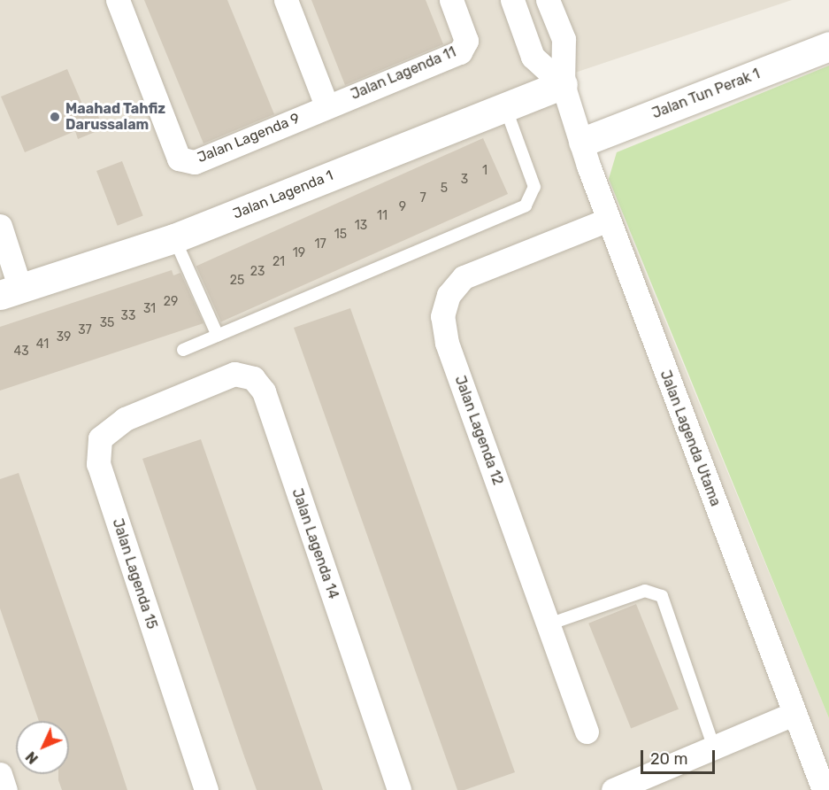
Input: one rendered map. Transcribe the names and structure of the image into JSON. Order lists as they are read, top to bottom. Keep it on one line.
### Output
{"streets":{"street":["Jalan Lagenda 11","Jalan Tun Perak 1","Jalan Lagenda 9","Jalan Lagenda 1","Jalan Lagenda 12","Jalan Lagenda Utama","Jalan Lagenda 14","Jalan Lagenda 15"]},"crossings":[["Jalan Lagenda 11","Jalan Lagenda 9"],["Jalan Tun Perak 1","Jalan Lagenda Utama"],["Jalan Lagenda 1","Jalan Lagenda Utama"],["Jalan Lagenda 12","Jalan Lagenda Utama"],["Jalan Lagenda 14","Jalan Lagenda 15"]],"places":["Maahad Tahfiz Darussalam"],"house_numbers":["1","3","5","7","9","11","13","15","17","19","21","23","25","29","31","33","35","37","39","41","43"],"scale_bar":"20 m","north":"bottom left"}
